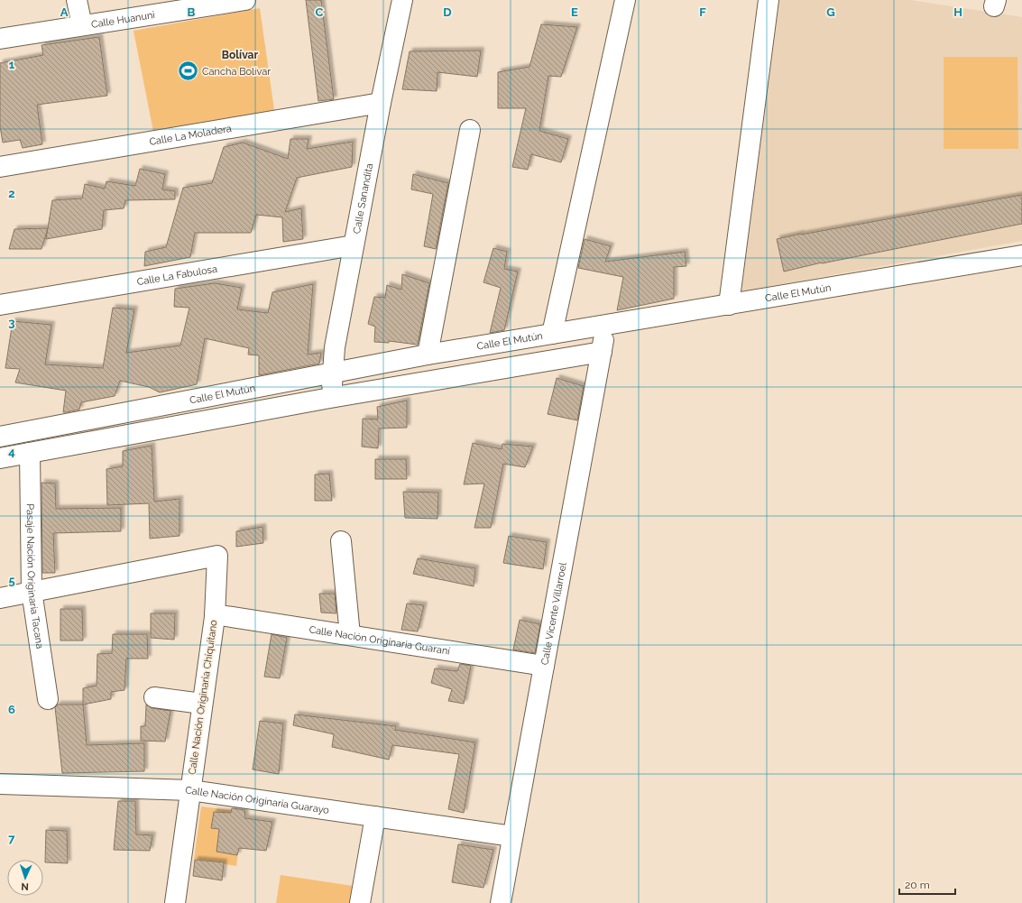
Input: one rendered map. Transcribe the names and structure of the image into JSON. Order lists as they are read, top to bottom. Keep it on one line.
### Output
{"streets":{"street":["Calle Huanuni","Calle La Moladera","Calle Sanandita","Calle La Fabulosa","Calle El Mutún","Pasaje Nación Originaria Tacana","Calle Vicente Villarroel","Calle Nación Originaria Guaraní","Calle Nación Originaria Chiquitano","Calle Nación Originaria Guarayo"]},"crossings":[["Calle La Moladera","Calle Sanandita"],["Calle Sanandita","Calle La Fabulosa"],["Calle Sanandita","Calle El Mutún"],["Calle El Mutún","Calle Vicente Villarroel"],["Pasaje Nación Originaria Tacana","Calle Nación Originaria Chiquitano"],["Calle Vicente Villarroel","Calle Nación Originaria Guaraní"],["Calle Vicente Villarroel","Calle Nación Originaria Guarayo"],["Calle Nación Originaria Guaraní","Calle Nación Originaria Chiquitano"],["Calle Nación Originaria Chiquitano","Calle Nación Originaria Guarayo"]],"districts":["Bolívar"],"places":{"sports":["Cancha Bolívar"]},"scale_bar":"20 m","north":"bottom","grid":{"columns":["A","B","C","D","E","F","G","H"],"rows":["1","2","3","4","5","6","7"]}}
